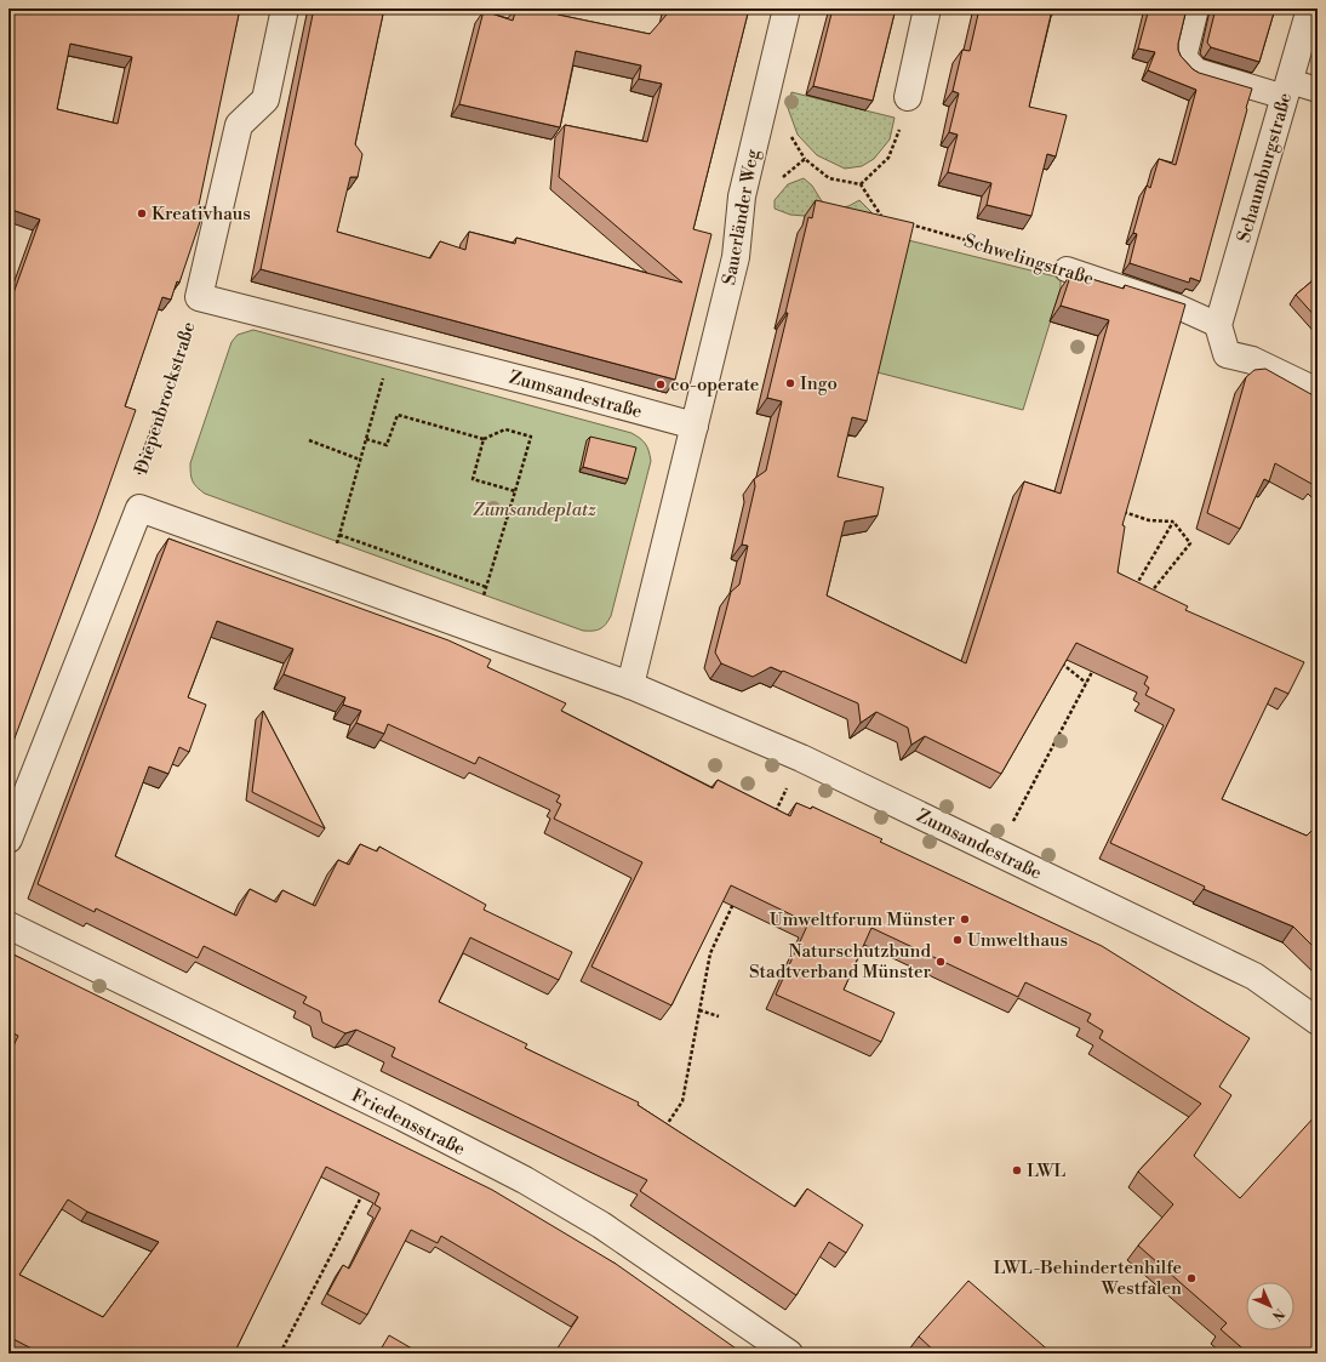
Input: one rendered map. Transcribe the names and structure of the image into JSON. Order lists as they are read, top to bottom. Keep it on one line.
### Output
{"streets":{"street":["Schaumburgstraße","Sauerländer Weg","Zumsandestraße","Friedensstraße"],"lane":["Schwelingstraße"],"path":["Diepenbrockstraße"]},"crossings":[["Schaumburgstraße","Schwelingstraße"],["Sauerländer Weg","Zumsandestraße"],["Zumsandestraße","Diepenbrockstraße"]],"parks":["Zumsandeplatz"],"places":["Kreativhaus","Ingo","co-operate","Umweltforum Münster","Umwelthaus","Naturschutzbund Stadtverband Münster","LWL","LWL-Behindertenhilfe Westfalen"],"north":"bottom right"}
